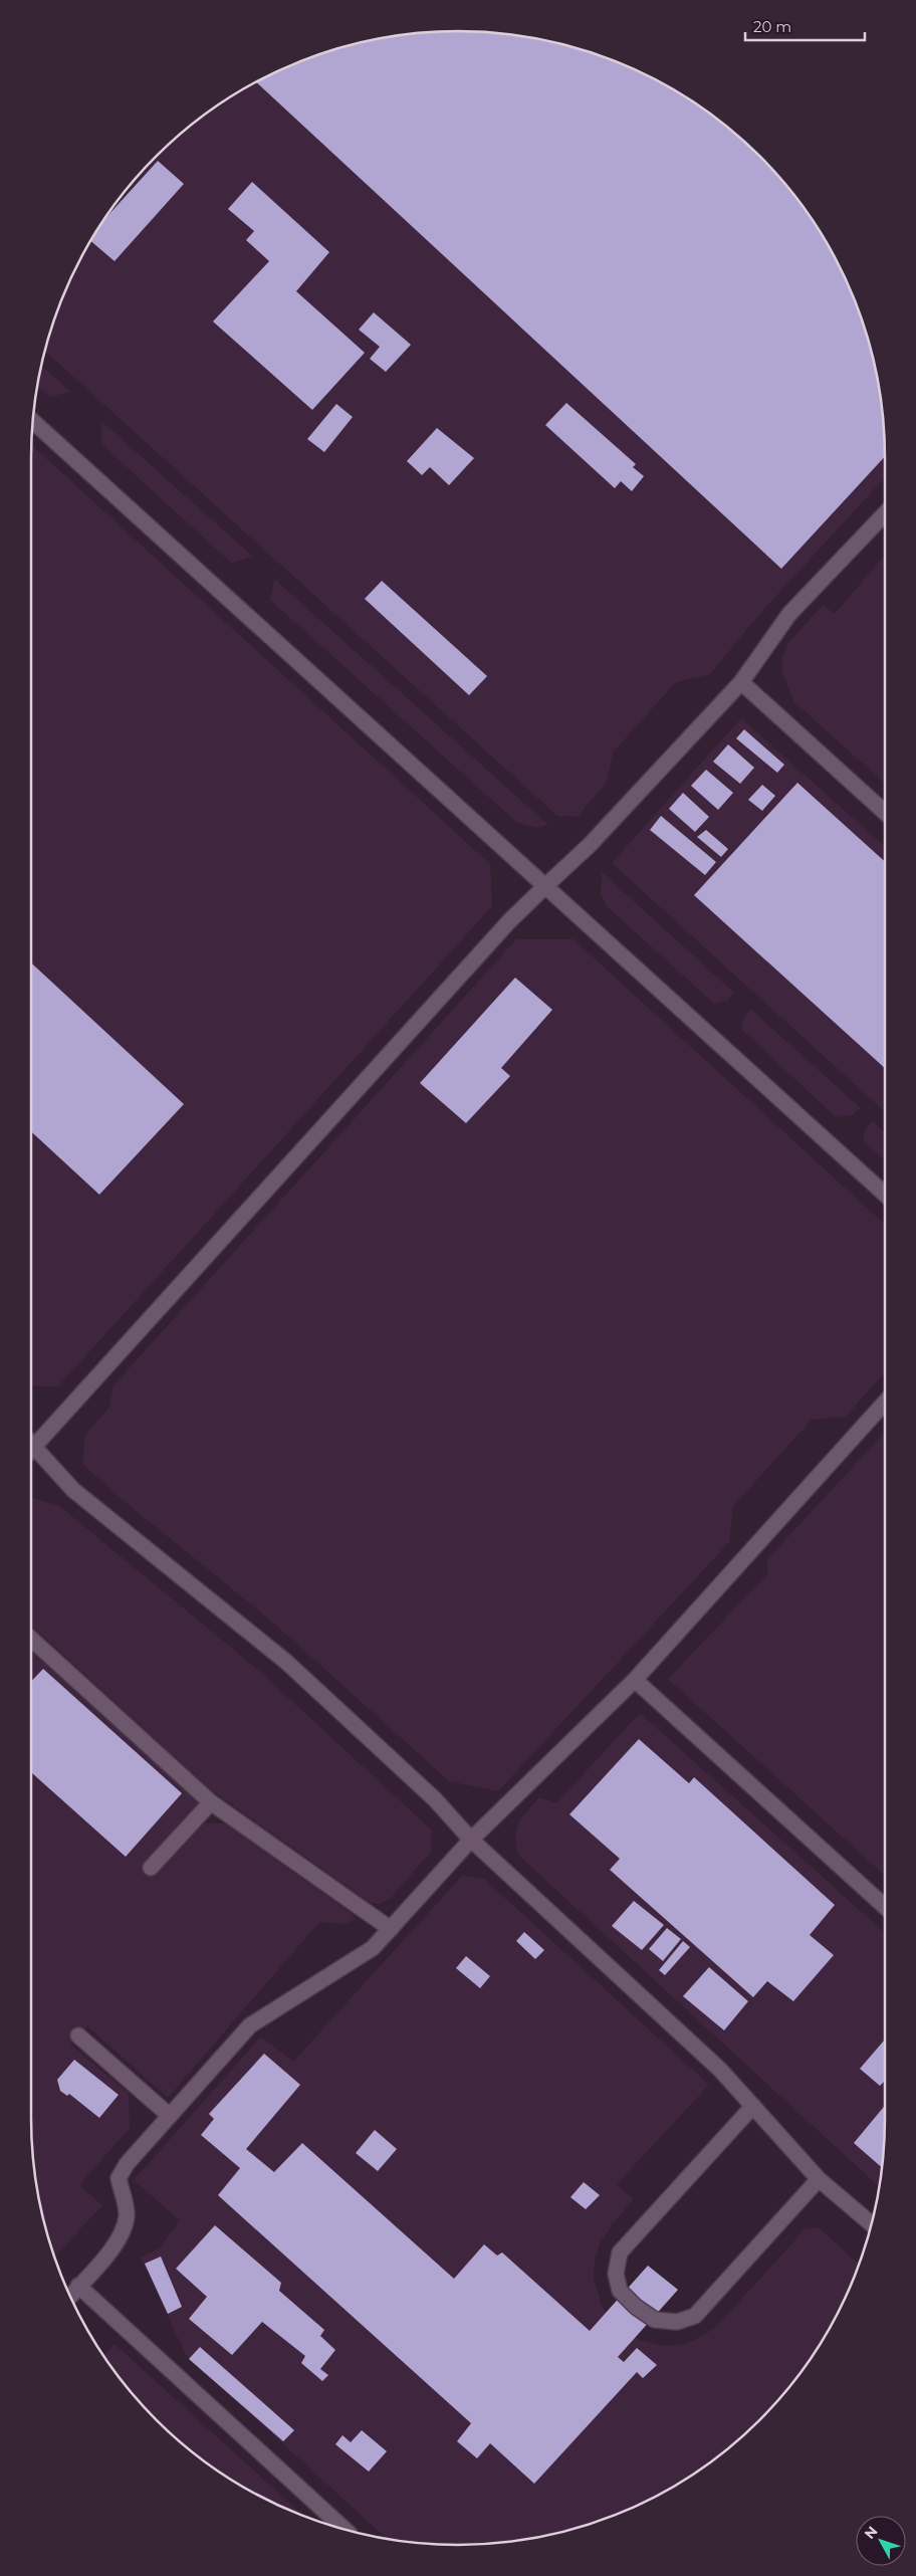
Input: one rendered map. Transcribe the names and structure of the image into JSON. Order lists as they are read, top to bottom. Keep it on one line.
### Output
{"scale_bar":"20 m","north":"top left"}
